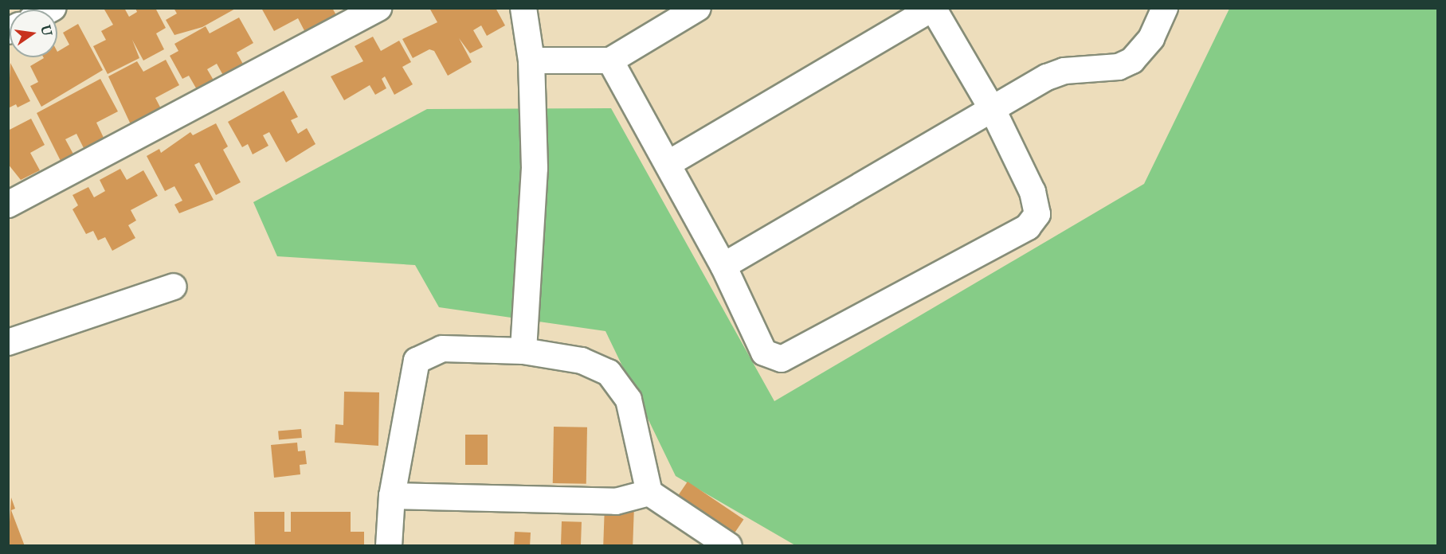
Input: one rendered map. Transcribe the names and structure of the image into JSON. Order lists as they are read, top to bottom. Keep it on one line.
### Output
{"north":"right"}
